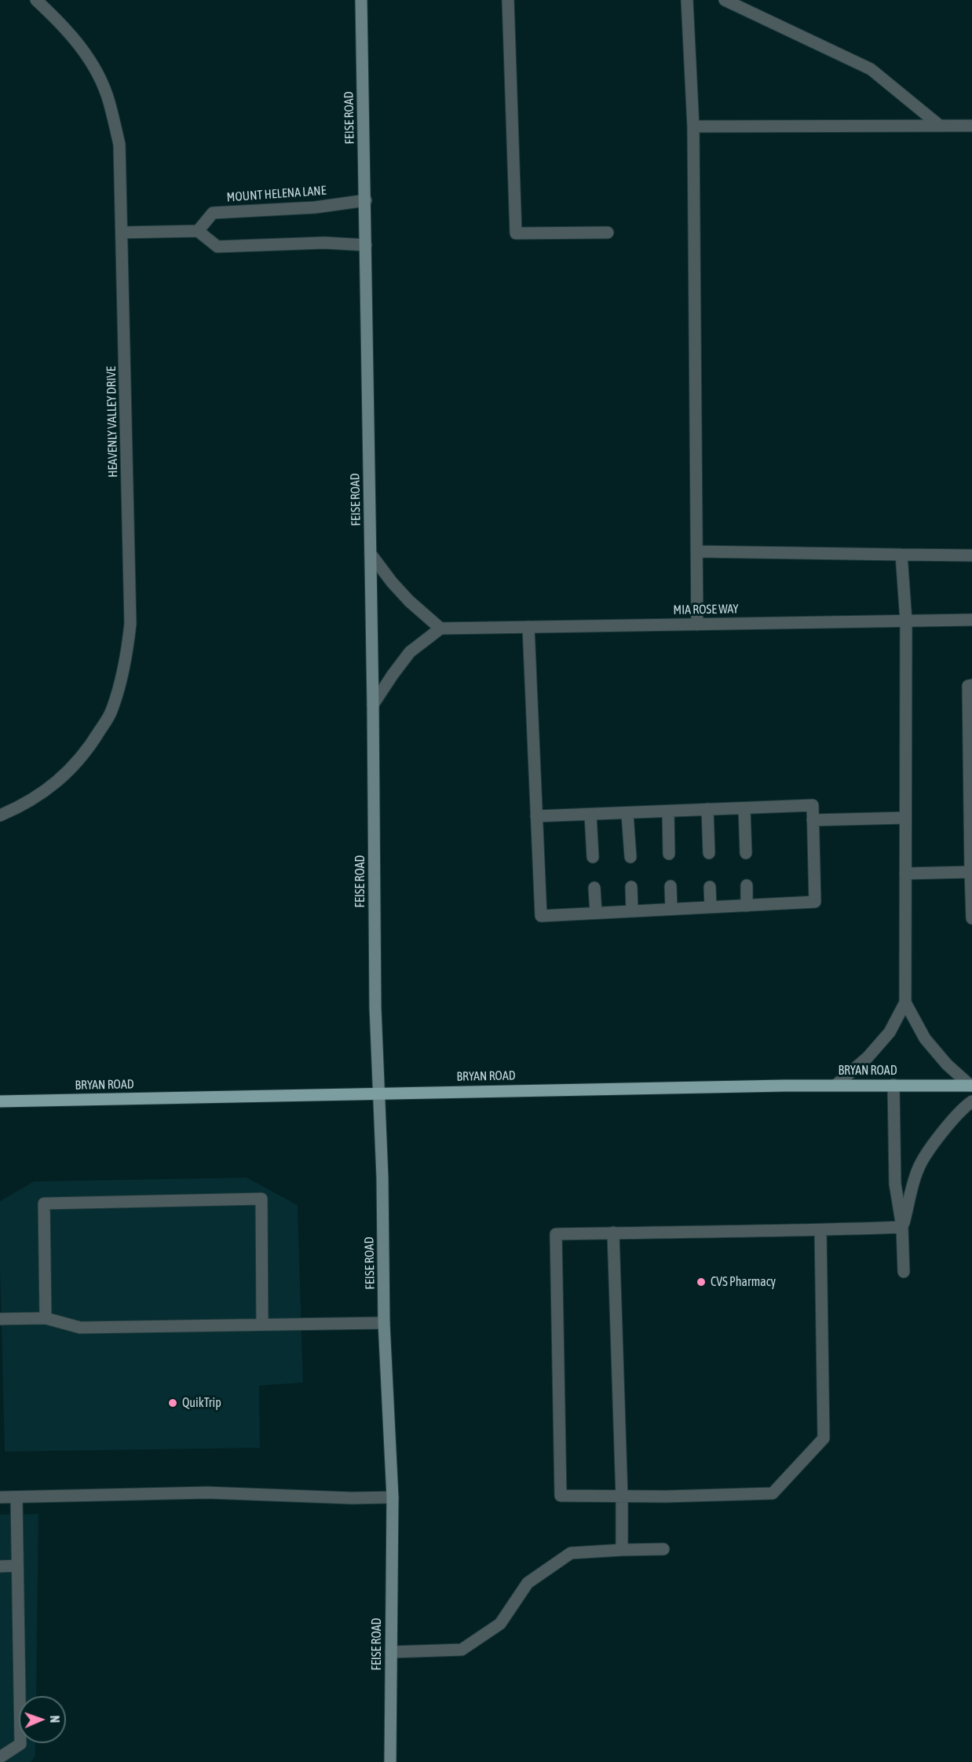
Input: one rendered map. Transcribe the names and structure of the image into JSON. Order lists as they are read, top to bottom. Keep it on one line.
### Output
{"streets":{"main road":["BRYAN ROAD"],"street":["FEISE ROAD","MOUNT HELENA LANE","HEAVENLY VALLEY DRIVE","MIA ROSE WAY"]},"crossings":[["FEISE ROAD","MOUNT HELENA LANE"],["FEISE ROAD","BRYAN ROAD"]],"places":["CVS Pharmacy","QuikTrip"],"north":"right"}
